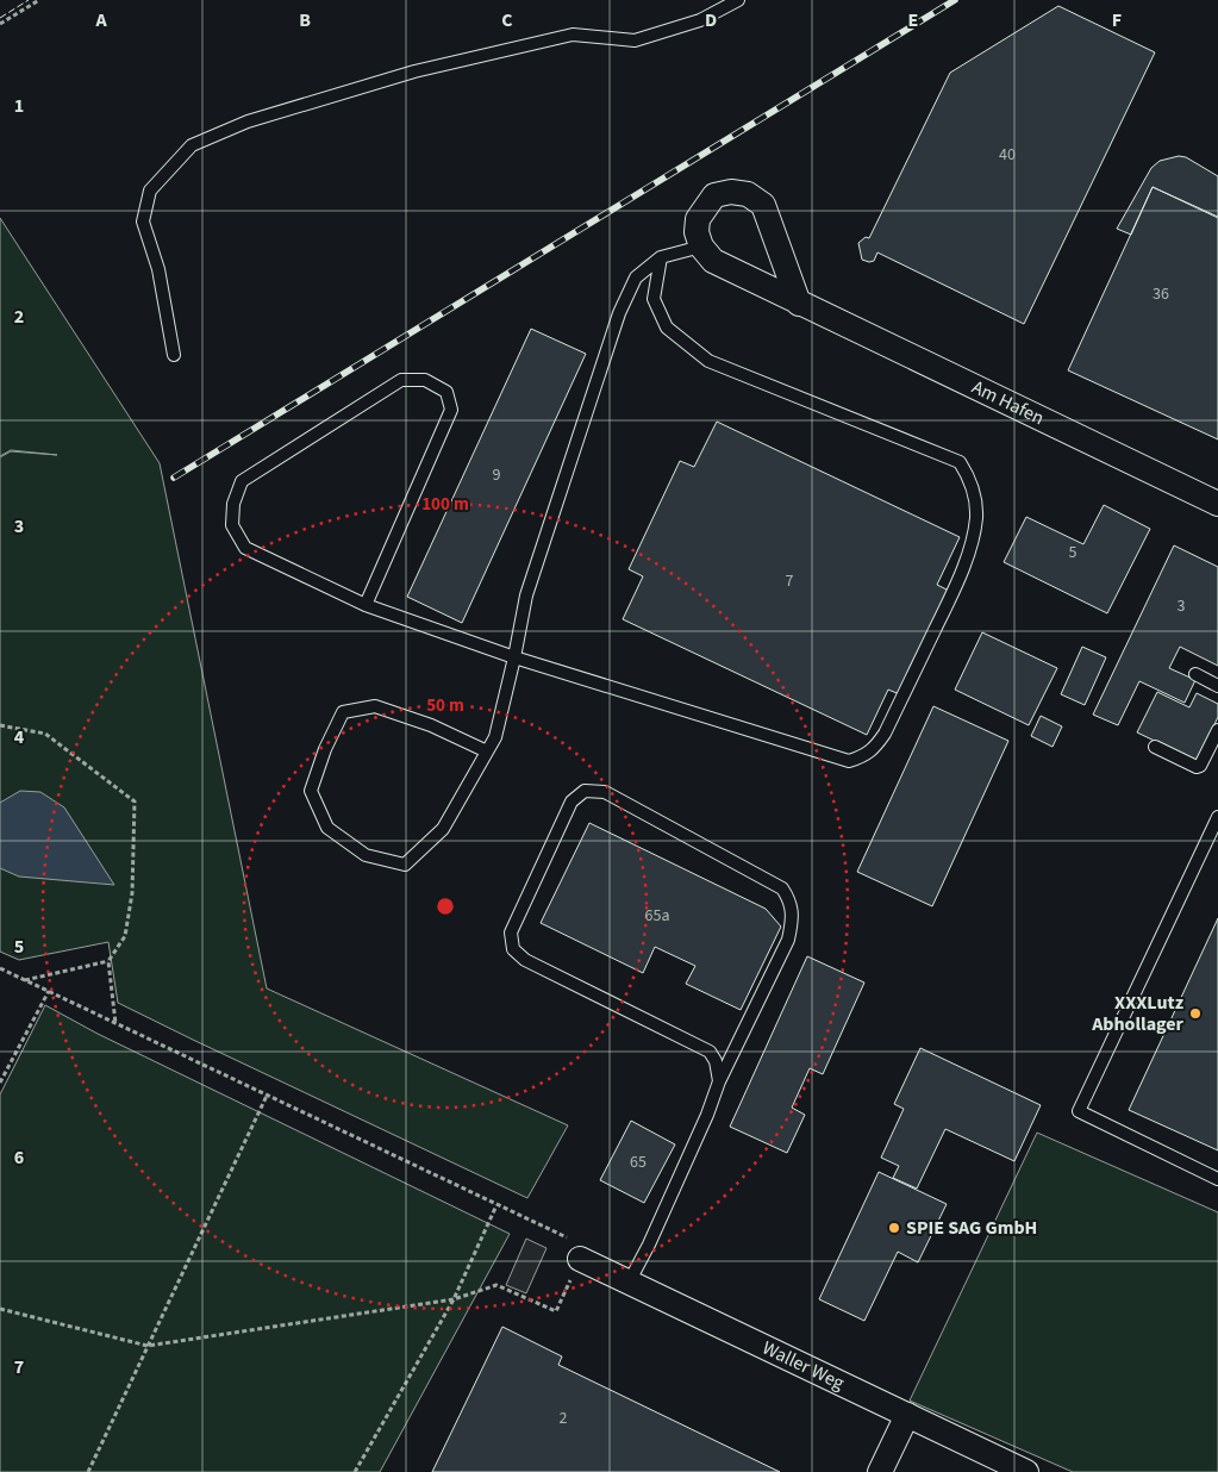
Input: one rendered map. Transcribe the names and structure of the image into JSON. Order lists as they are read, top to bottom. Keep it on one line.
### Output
{"streets":{"street":["Am Hafen","Waller Weg"]},"places":["XXXLutz Abhollager","SPIE SAG GmbH"],"house_numbers":["40","36","9","5","7","3","65a","65","2"],"grid":{"columns":["A","B","C","D","E","F"],"rows":["1","2","3","4","5","6","7"]},"rings":["100 m","50 m"]}
